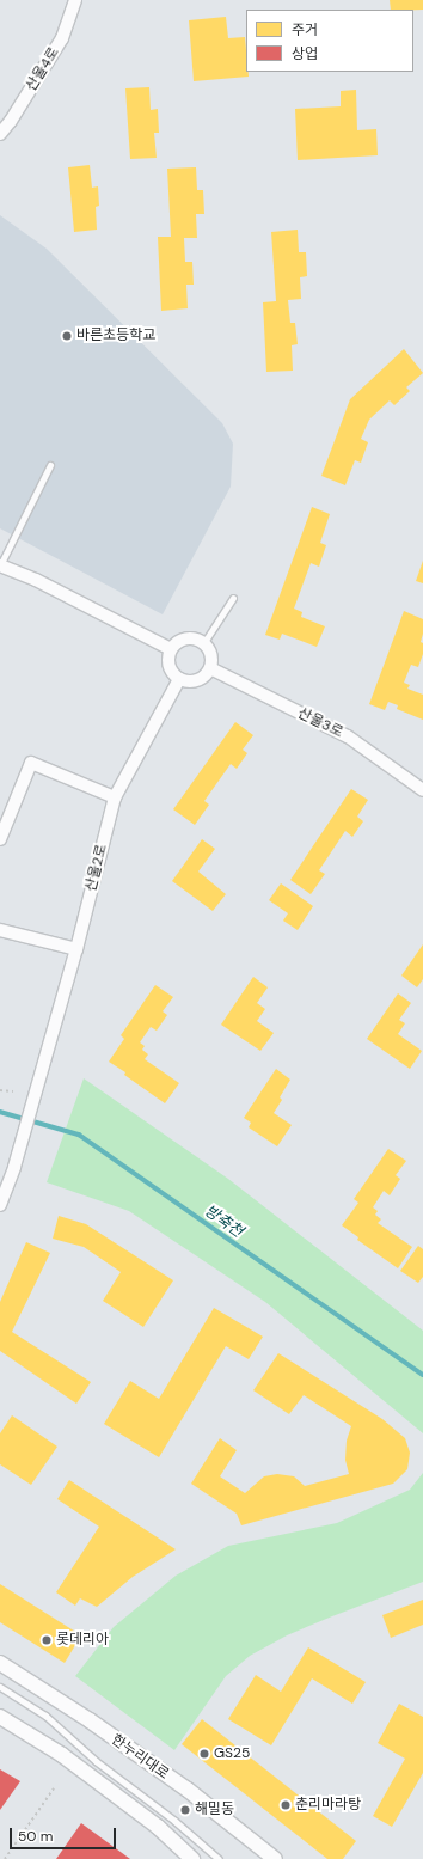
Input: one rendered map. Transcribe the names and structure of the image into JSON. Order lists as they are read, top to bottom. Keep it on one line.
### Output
{"streets":{"street":["산울4로","산울3로","산울2로","한누리대로"]},"crossings":[["산울3로","산울2로"]],"water":["방축천"],"places":["바른초등학교","롯데리아","GS25","춘리마라탕","해밀동"],"legend":["주거","상업"],"scale_bar":"50 m"}
